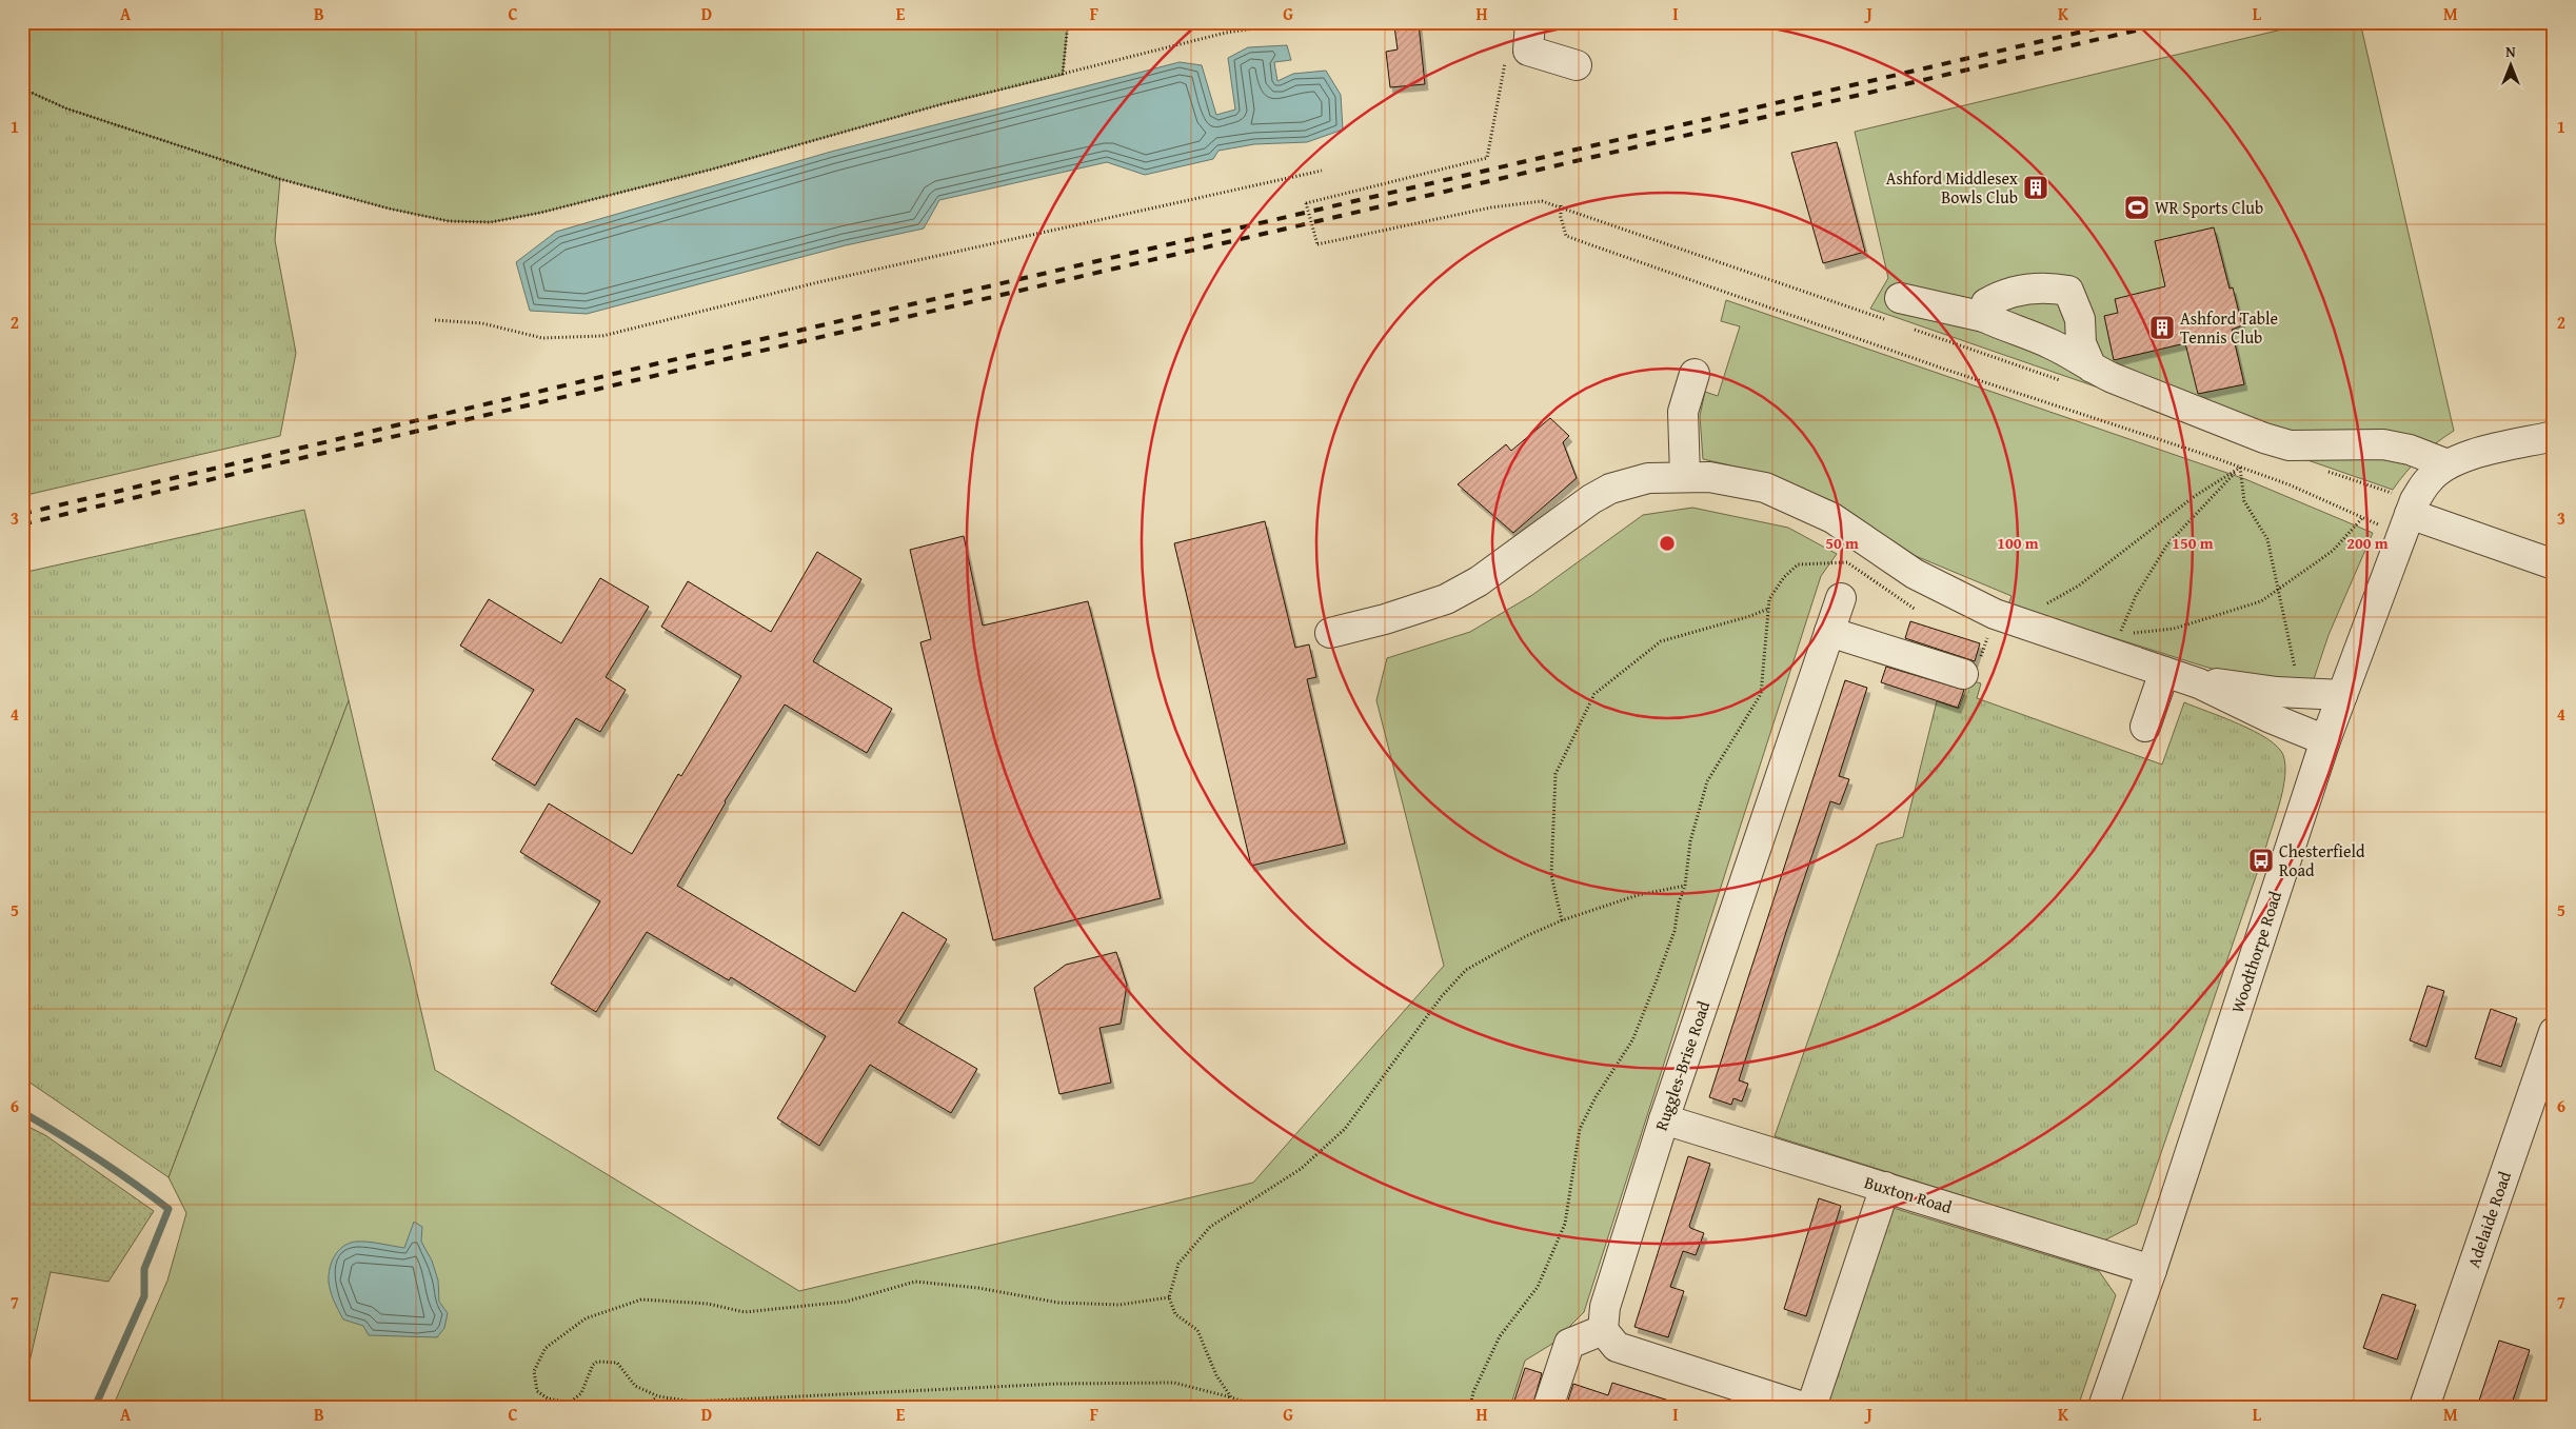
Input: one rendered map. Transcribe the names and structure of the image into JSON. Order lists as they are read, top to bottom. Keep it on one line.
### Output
{"streets":{"street":["Woodthorpe Road","Ruggles-Brise Road","Buxton Road","Adelaide Road"]},"crossings":[["Woodthorpe Road","Buxton Road"],["Ruggles-Brise Road","Buxton Road"]],"places":{"building":["Ashford Middlesex Bowls Club","Ashford Table Tennis Club"],"sports":["WR Sports Club"],"bus stop":["Chesterfield Road"]},"north":"top","grid":{"columns":["A","B","C","D","E","F","G","H","I","J","K","L","M"],"rows":["1","2","3","4","5","6","7"]},"rings":["50 m","100 m","150 m","200 m"]}
